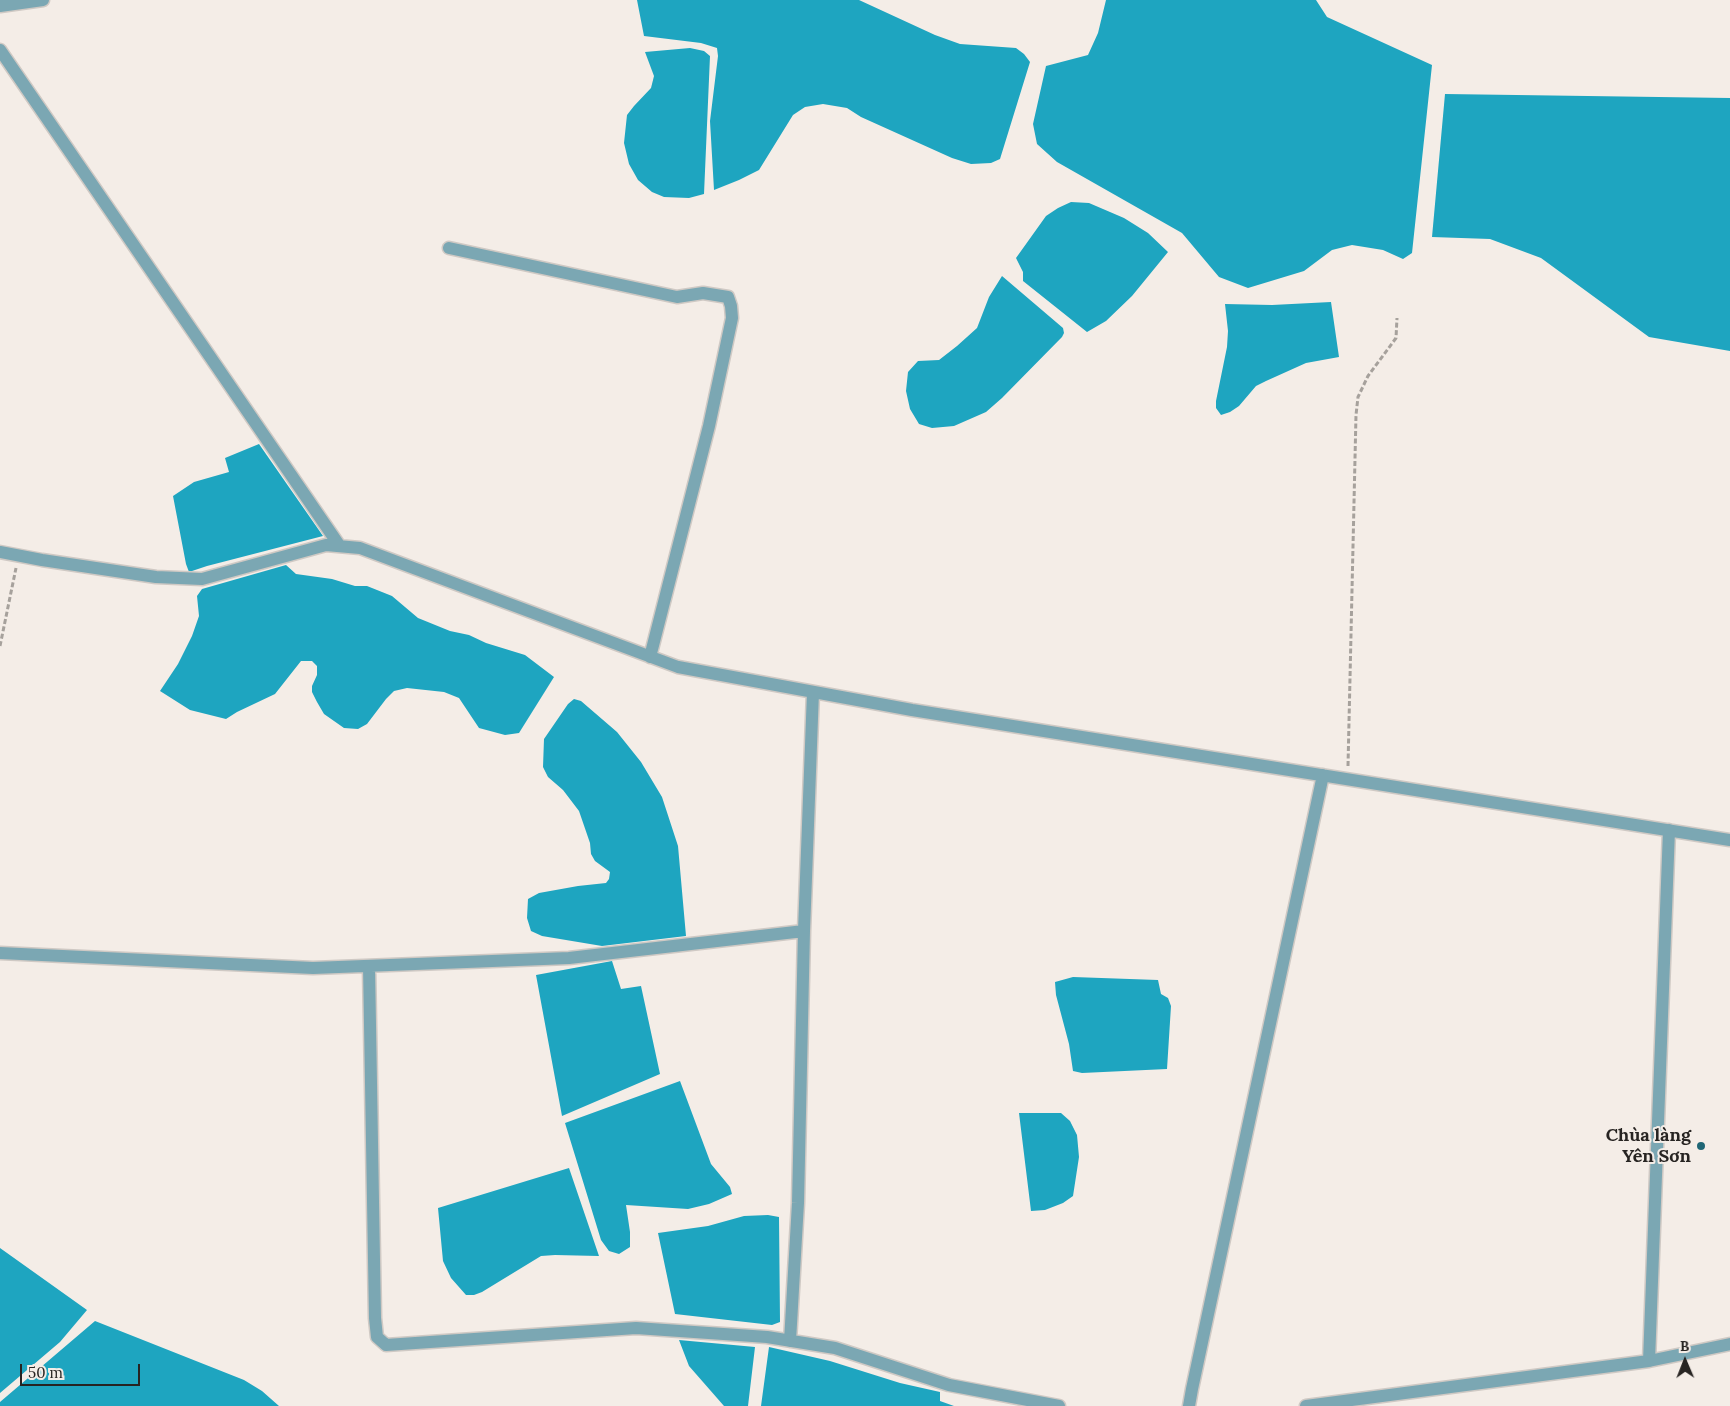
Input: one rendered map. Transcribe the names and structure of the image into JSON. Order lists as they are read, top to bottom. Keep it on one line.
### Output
{"places":["Chùa làng Yên Sơn"],"scale_bar":"50 m","north":"top"}
